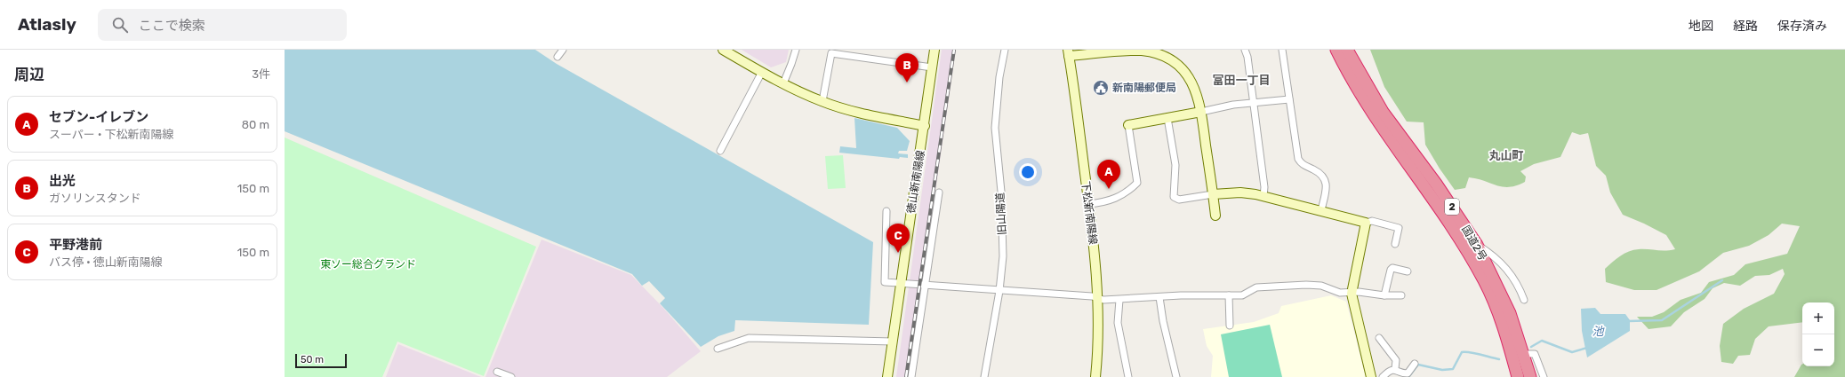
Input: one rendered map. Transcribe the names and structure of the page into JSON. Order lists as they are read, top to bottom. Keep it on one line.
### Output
{"streets":{"highway":["2","国道2号"],"street":["徳山新南陽線","下松新南陽線","旧山陽道"]},"districts":["富田一丁目","丸山町"],"water":["池"],"parks":["東ソー総合グランド"],"places":{"public building":["新南陽郵便局"]},"scale_bar":"50 m","page":{"header":"Atlasly","search":"ここで検索","nav":["地図","経路","保存済み"],"heading":["周辺","3件"],"pins":["B","A","C"],"list":[{"mark":"A","name":"セブン-イレブン","note":"スーパー · 下松新南陽線","value":"80 m"},{"mark":"B","name":"出光","note":"ガソリンスタンド","value":"150 m"},{"mark":"C","name":"平野港前","note":"バス停 · 徳山新南陽線","value":"150 m"}],"map_buttons":["+","−"],"scale":"50 m"}}
